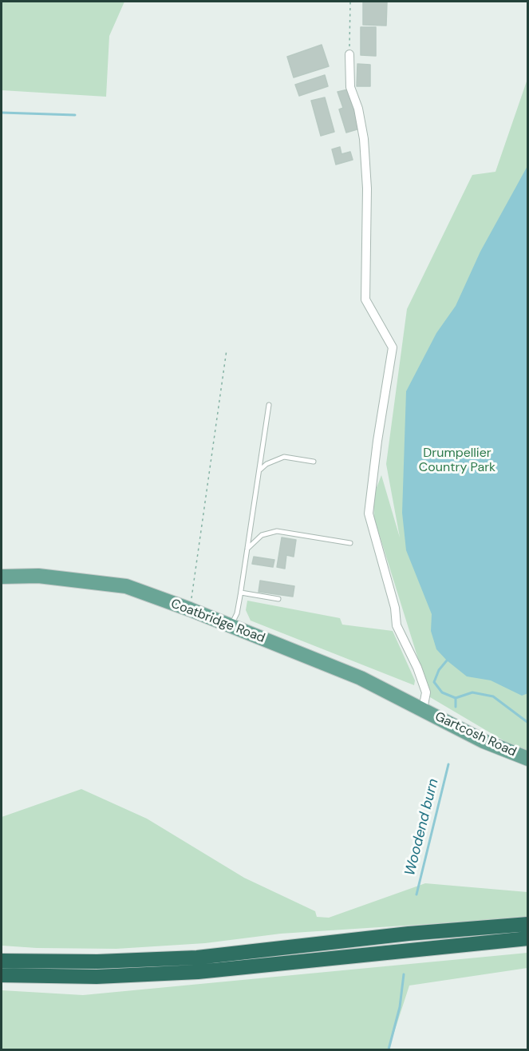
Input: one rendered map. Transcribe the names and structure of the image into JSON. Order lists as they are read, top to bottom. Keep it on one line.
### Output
{"streets":{"main road":["Coatbridge Road","Gartcosh Road"]},"crossings":[["Coatbridge Road","Gartcosh Road"]],"water":["Woodend burn"],"parks":["Drumpellier Country Park"]}
